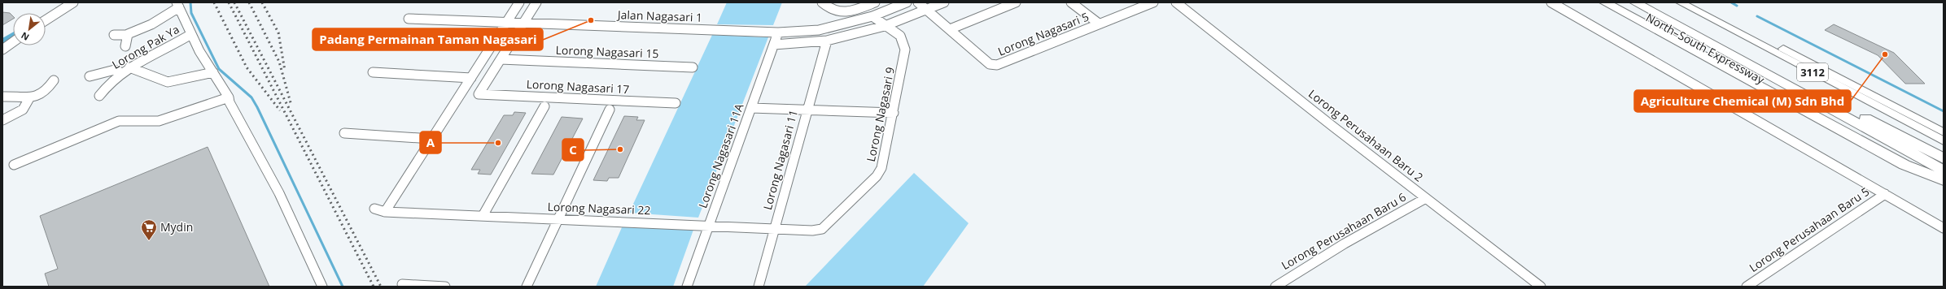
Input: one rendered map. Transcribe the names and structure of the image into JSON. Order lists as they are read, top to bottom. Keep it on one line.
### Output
{"streets":{"highway":["North–South Expressway"],"main road":["3112"],"street":["Jalan Nagasari 1","Lorong Nagasari 5","Lorong Pak Ya","Lorong Nagasari 15","Lorong Nagasari 17","Lorong Nagasari 9","Lorong Perusahaan Baru 2","Lorong Nagasari 11A","Lorong Nagasari 11","Lorong Nagasari 22","Lorong Perusahaan Baru 5","Lorong Perusahaan Baru 6"]},"crossings":[["Jalan Nagasari 1","Lorong Nagasari 9"],["Jalan Nagasari 1","Lorong Nagasari 11A"],["Lorong Nagasari 15","Lorong Nagasari 17"],["Lorong Nagasari 9","Lorong Nagasari 22"],["Lorong Perusahaan Baru 2","Lorong Perusahaan Baru 6"],["Lorong Nagasari 11A","Lorong Nagasari 22"],["Lorong Nagasari 11","Lorong Nagasari 22"]],"places":{"other":["Padang Permainan Taman Nagasari","Agriculture Chemical (M) Sdn Bhd","A","C"],"supermarket":["Mydin"]},"north":"bottom left"}
